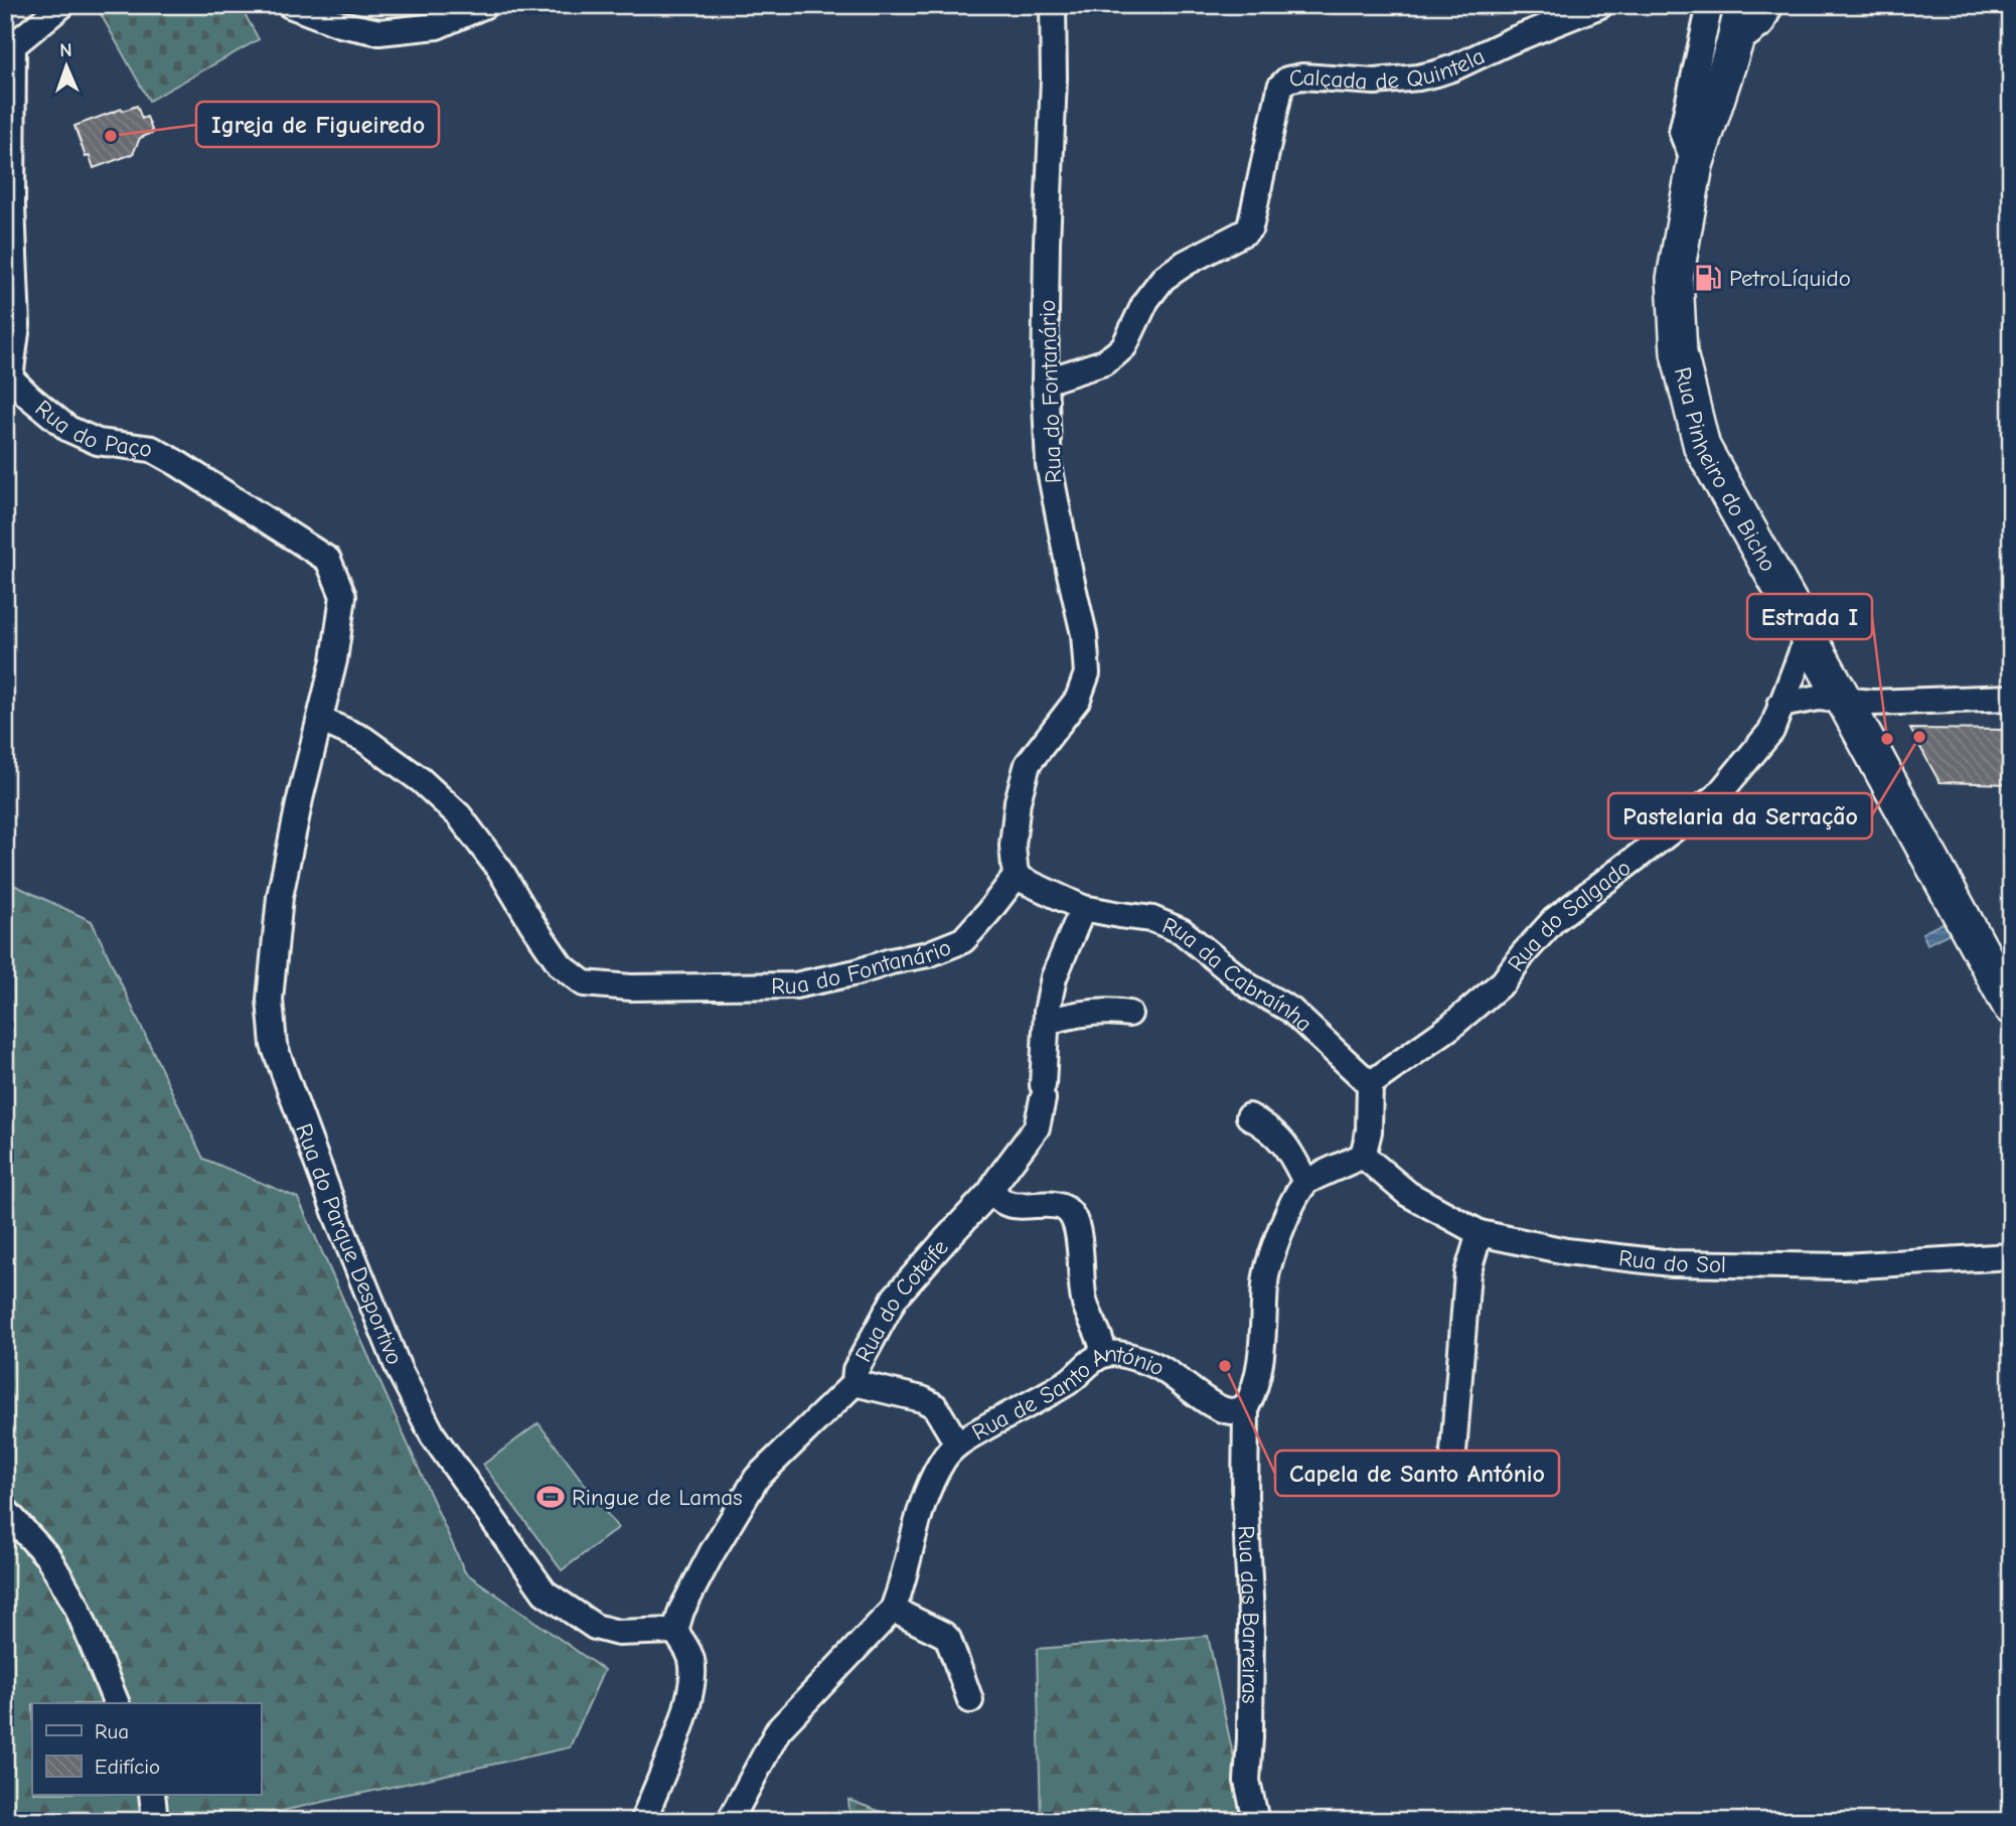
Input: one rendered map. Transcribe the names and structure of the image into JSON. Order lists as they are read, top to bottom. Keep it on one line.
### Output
{"streets":{"main road":["Rua Pinheiro do Bicho"],"street":["Calçada de Quintela","Rua do Fontanário","Rua do Paço","Rua do Salgado","Rua da Cabraínha","Rua do Parque Desportivo","Rua do Sol","Rua do Coteife","Rua de Santo António","Rua das Barreiras"]},"crossings":[["Calçada de Quintela","Rua do Fontanário"],["Rua do Fontanário","Rua do Paço"],["Rua do Fontanário","Rua da Cabraínha"],["Rua do Fontanário","Rua do Parque Desportivo"],["Rua do Paço","Rua do Parque Desportivo"],["Rua Pinheiro do Bicho","Rua do Salgado"],["Rua do Salgado","Rua da Cabraínha"],["Rua do Parque Desportivo","Rua do Coteife"],["Rua de Santo António","Rua das Barreiras"]],"places":{"other":["Igreja de Figueiredo","Pastelaria da Serração","Estrada I","Capela de Santo António"],"fuel station":["PetroLíquido"],"sports":["Ringue de Lamas"]},"legend":["Rua","Edifício"],"north":"top"}
